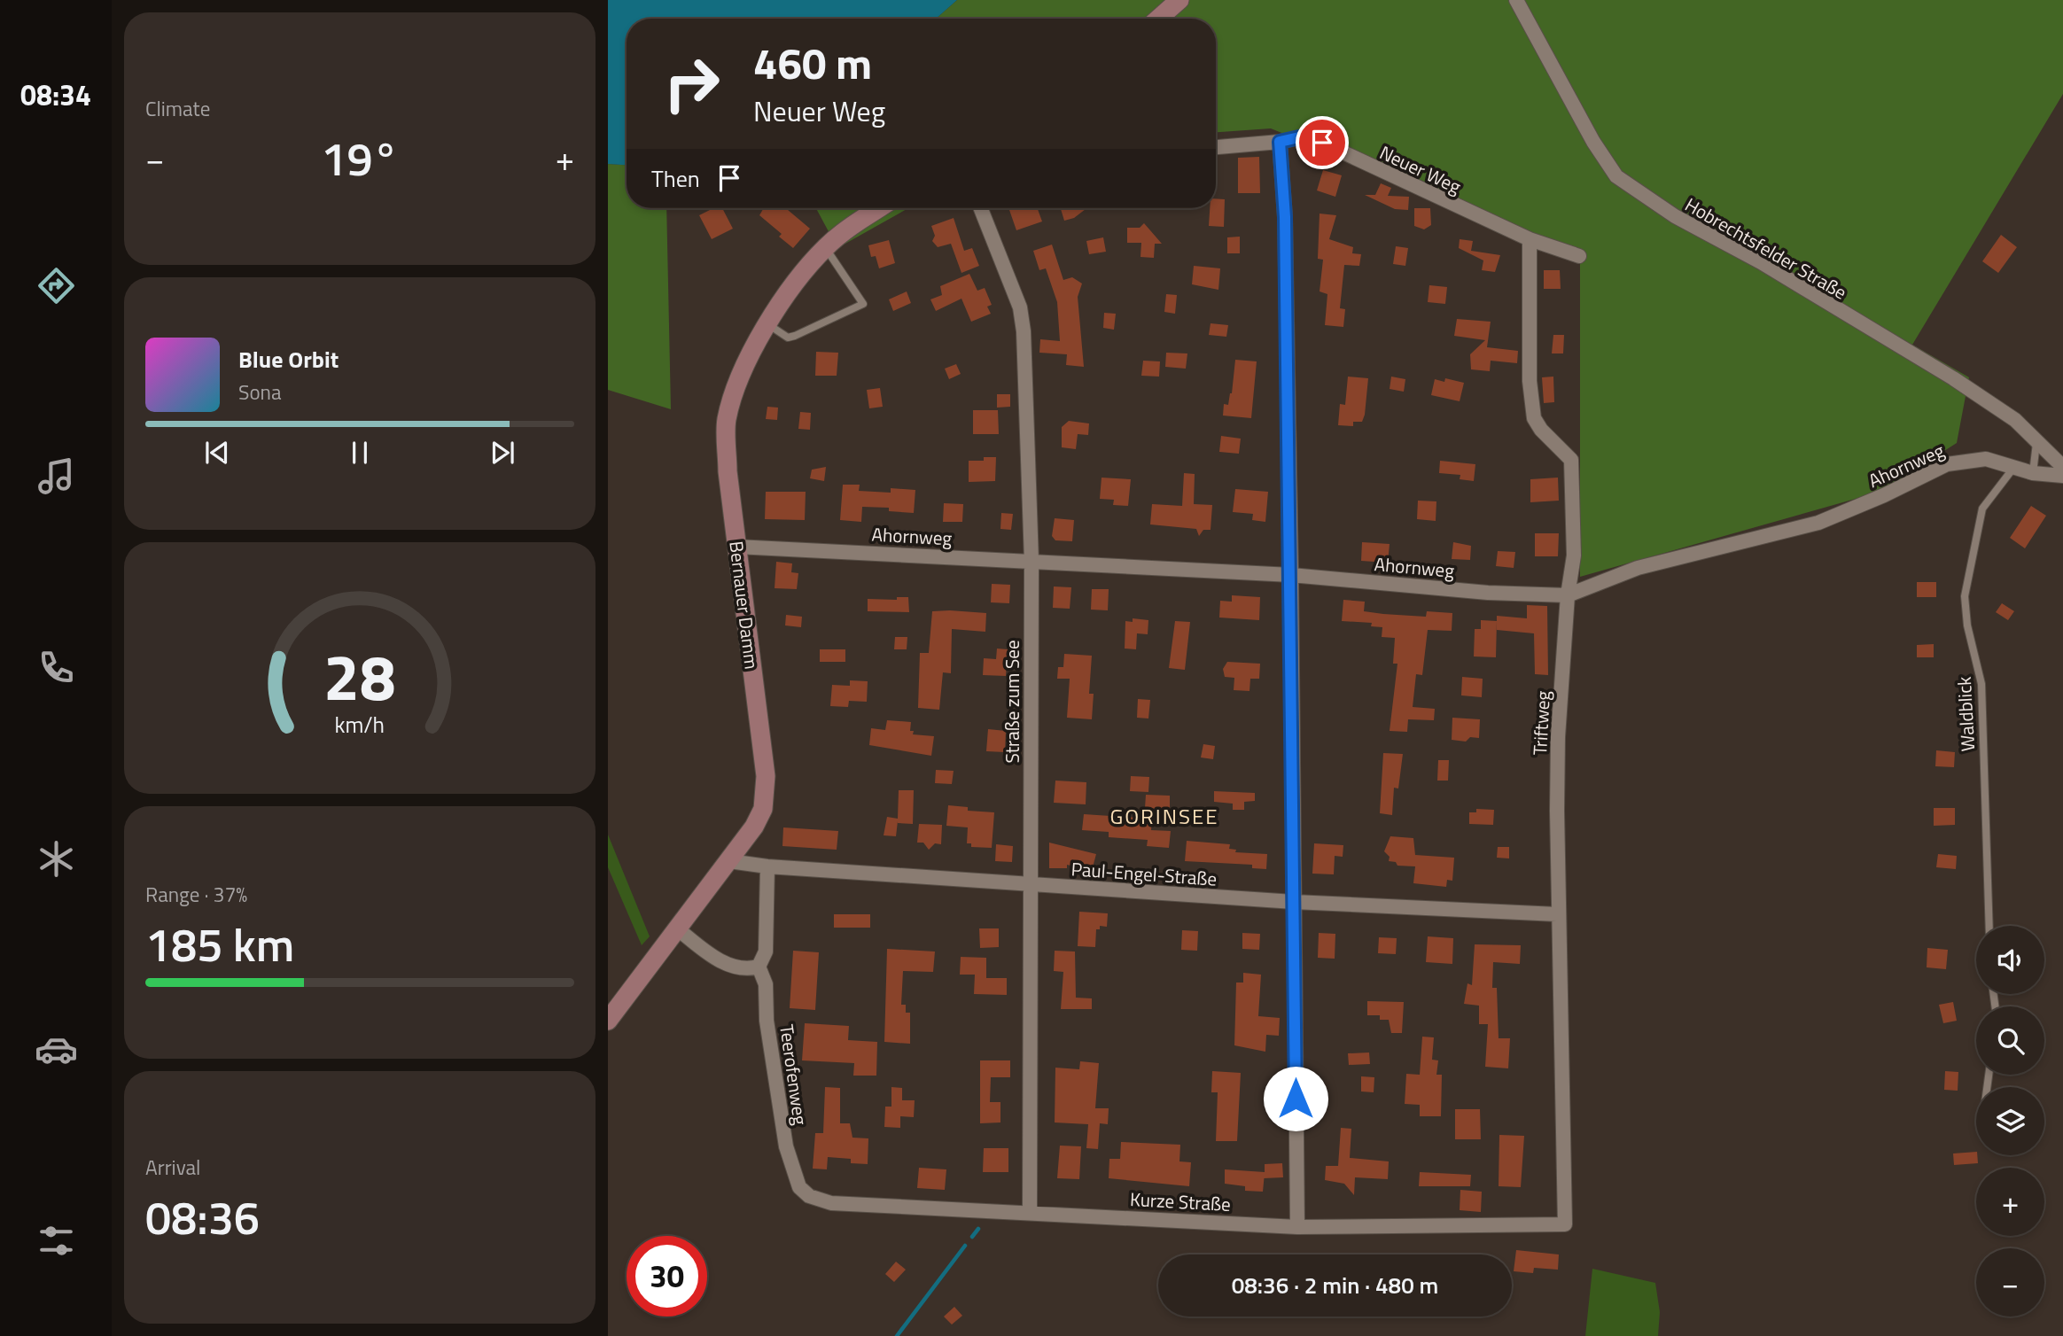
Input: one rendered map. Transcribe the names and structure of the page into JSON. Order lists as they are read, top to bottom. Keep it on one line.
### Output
{"streets":{"main road":["Bernauer Damm"],"street":["Neuer Weg","Hobrechtsfelder Straße","Ahornweg","Straße zum See","Triftweg","Paul-Engel-Straße","Teerofenweg","Kurze Straße"],"lane":["Waldblick"]},"crossings":[["Neuer Weg","Triftweg"],["Ahornweg","Bernauer Damm"],["Ahornweg","Straße zum See"],["Ahornweg","Waldblick"],["Ahornweg","Triftweg"],["Bernauer Damm","Paul-Engel-Straße"],["Straße zum See","Paul-Engel-Straße"],["Straße zum See","Kurze Straße"],["Triftweg","Paul-Engel-Straße"],["Triftweg","Kurze Straße"],["Paul-Engel-Straße","Teerofenweg"],["Teerofenweg","Kurze Straße"]],"districts":["GORINSEE"],"page":{"tabs":"08:34","tile":["Climate",["Range · 37%","185 km"],["Arrival","08:36"]],"turn":["460 m","Neuer Weg"],"heat":["−","19°","+"],"then":"Then","song":["Blue Orbit","Sona"],"map_buttons":["+","−"],"limit":"30","trip":"08:36 · 2 min · 480 m","gauge":["28","km/h"]}}
